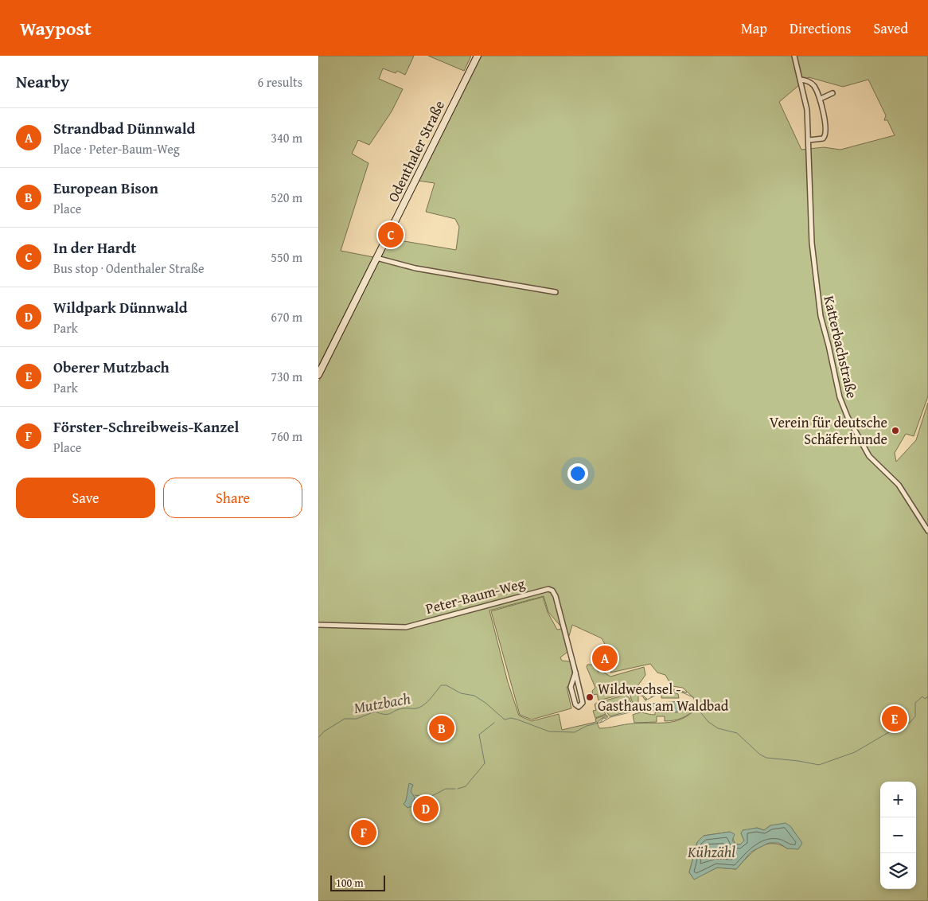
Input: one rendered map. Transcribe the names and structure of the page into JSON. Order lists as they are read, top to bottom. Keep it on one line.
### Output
{"streets":{"main road":["Odenthaler Straße"],"street":["Katterbachstraße","Peter-Baum-Weg"]},"water":["Mutzbach","Kühzähl"],"places":["Verein für deutsche Schäferhunde","Wildwechsel - Gasthaus am Waldbad"],"scale_bar":"100 m","page":{"header":"Waypost","nav":["Map","Directions","Saved"],"heading":["Nearby","6 results"],"list":[{"mark":"A","name":"Strandbad Dünnwald","note":"Place · Peter-Baum-Weg","value":"340 m"},{"mark":"B","name":"European Bison","note":"Place","value":"520 m"},{"mark":"C","name":"In der Hardt","note":"Bus stop · Odenthaler Straße","value":"550 m"},{"mark":"D","name":"Wildpark Dünnwald","note":"Park","value":"670 m"},{"mark":"E","name":"Oberer Mutzbach","note":"Park","value":"730 m"},{"mark":"F","name":"Förster-Schreibweis-Kanzel","note":"Place","value":"760 m"}],"pins":["C","A","E","B","D","F"],"buttons":["Save","Share"],"map_buttons":["+","−"],"scale":"100 m"}}
